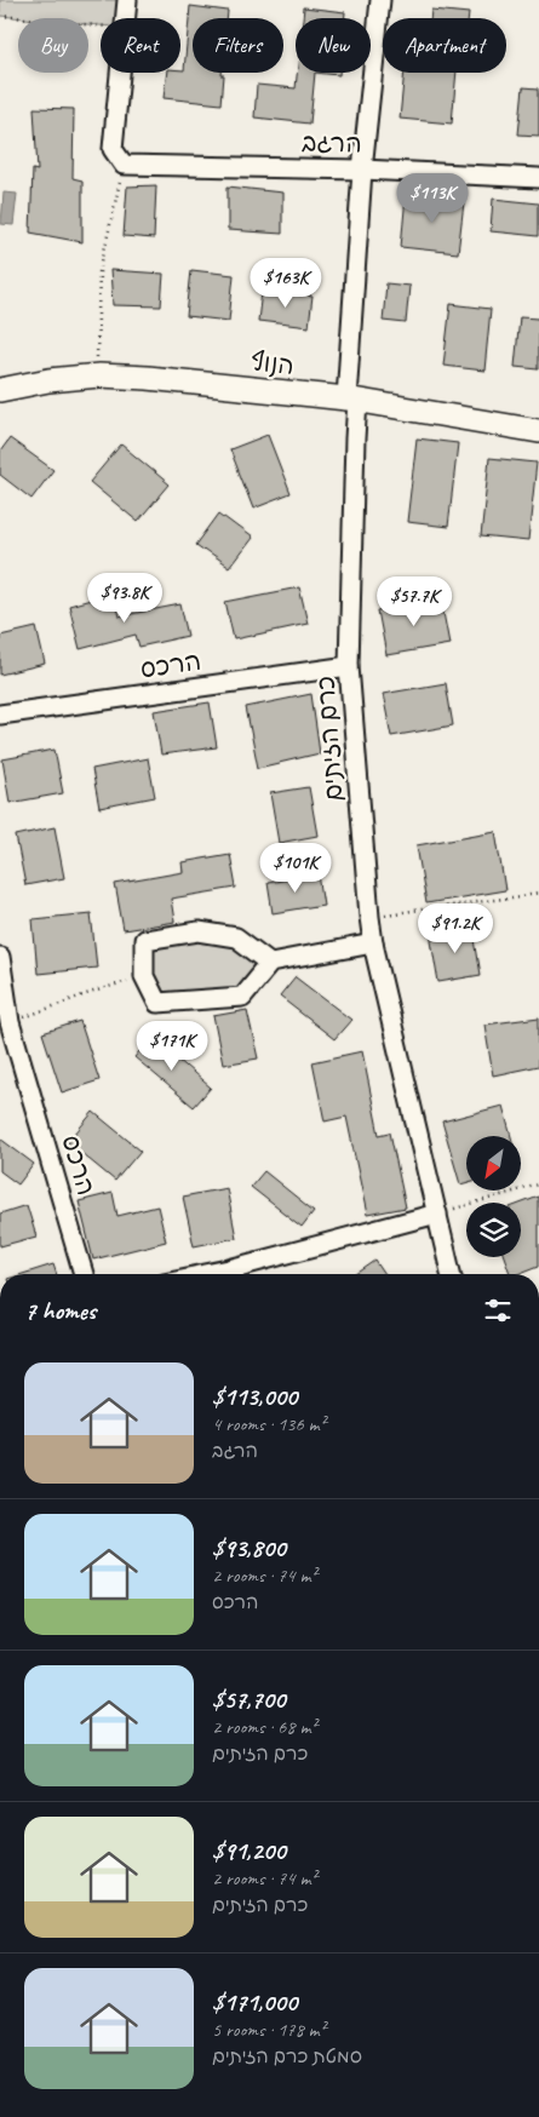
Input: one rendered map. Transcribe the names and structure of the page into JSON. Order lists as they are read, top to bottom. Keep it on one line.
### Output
{"streets":{"street":["הרגב","הנוף","הרכס","כרם הזיתים"]},"crossings":[["הרגב","כרם הזיתים"],["הנוף","כרם הזיתים"],["הרכס","כרם הזיתים"]],"north":"bottom left","page":{"chip":["Buy","Rent","Filters","New","Apartment"],"price":["$113K","$163K","$93.8K","$57.7K","$101K","$91.2K","$171K"],"heading":"7 homes","list":[{"name":"$113,000","note":"4 rooms · 136 m² · הרגב"},{"name":"$93,800","note":"2 rooms · 74 m² · הרכס"},{"name":"$57,700","note":"2 rooms · 68 m² · כרם הזיתים"},{"name":"$91,200","note":"2 rooms · 74 m² · כרם הזיתים"},{"name":"$171,000","note":"5 rooms · 178 m² · סמטת כרם הזיתים"}]}}
